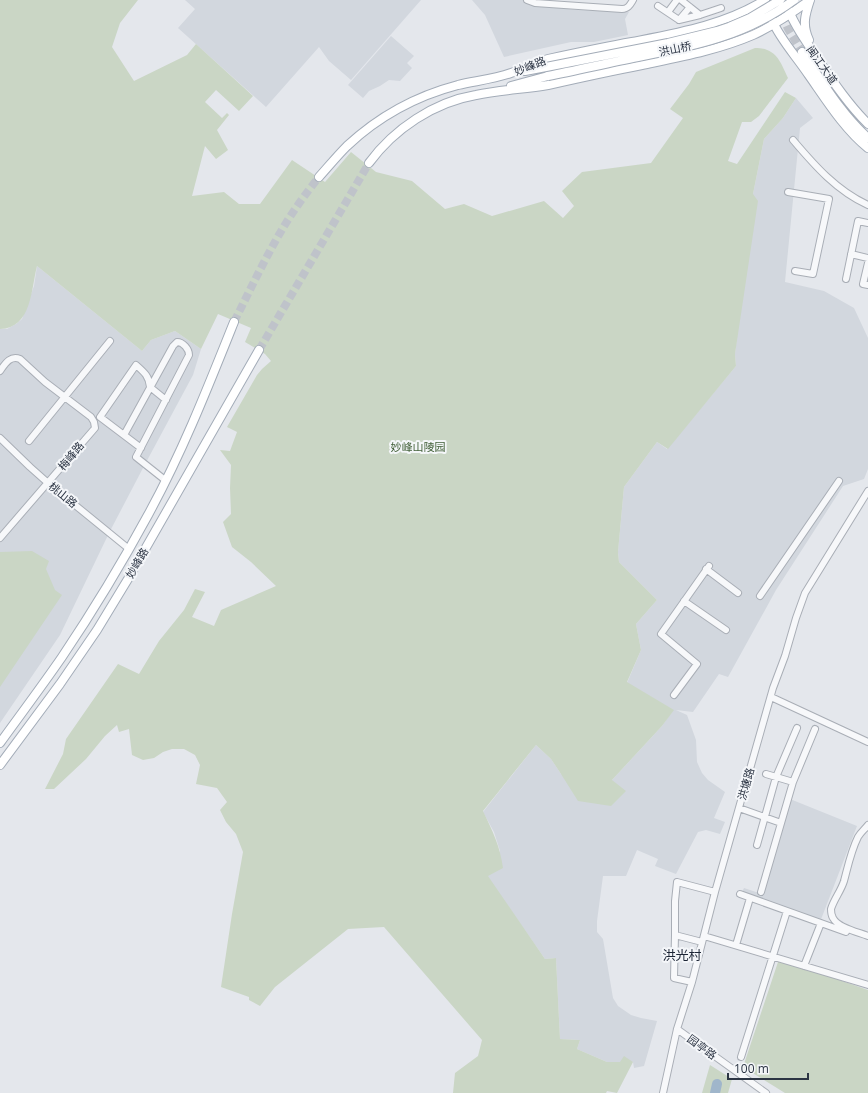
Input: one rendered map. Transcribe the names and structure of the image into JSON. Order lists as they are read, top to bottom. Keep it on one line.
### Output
{"streets":{"main road":["洪山桥","闽江大道","妙峰路"],"street":["梅峰路","桃山路","洪塘路","园亭路"]},"crossings":[["洪山桥","妙峰路"],["闽江大道","妙峰路"],["妙峰路","桃山路"],["梅峰路","桃山路"],["洪塘路","园亭路"]],"districts":["洪光村"],"parks":["妙峰山陵园"],"scale_bar":"100 m"}
